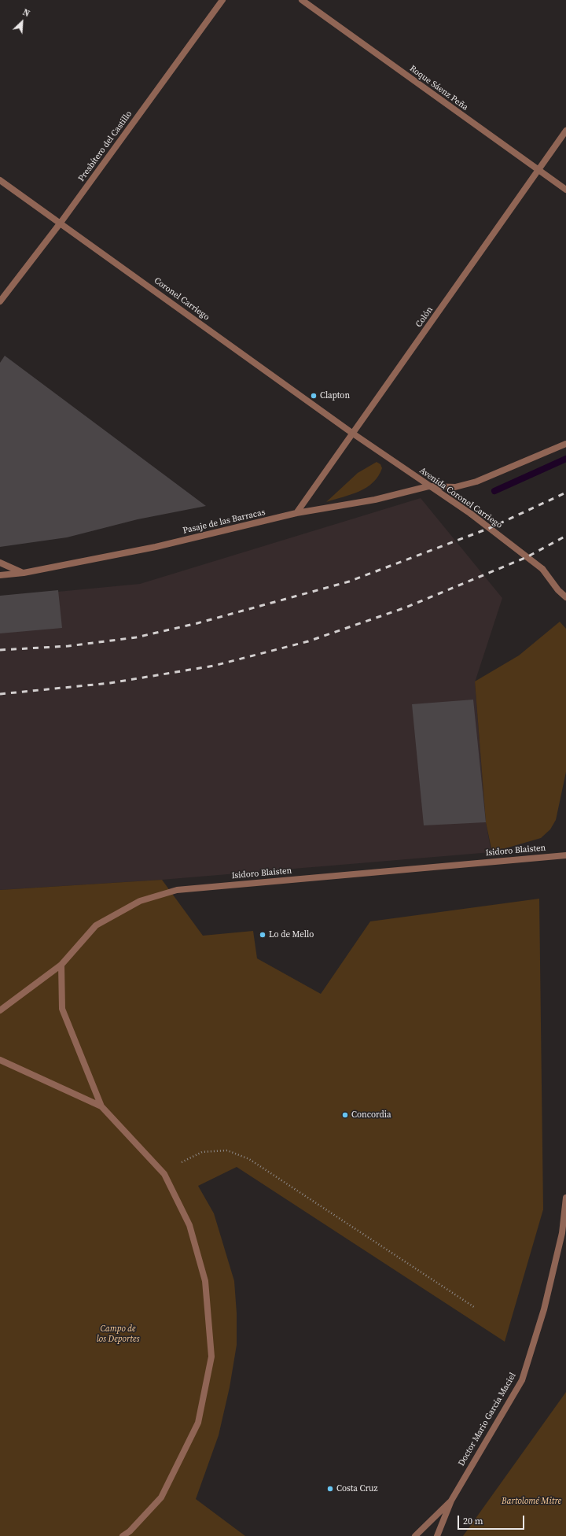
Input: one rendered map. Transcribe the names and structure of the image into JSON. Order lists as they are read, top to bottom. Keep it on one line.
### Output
{"streets":{"street":["Roque Sáenz Peña","Presbítero del Castillo","Coronel Carriego","Colón","Avenida Coronel Carriego","Pasaje de las Barracas","Isidoro Blaisten","Doctor Mario García Maciel"]},"crossings":[["Roque Sáenz Peña","Colón"],["Presbítero del Castillo","Coronel Carriego"],["Coronel Carriego","Colón"],["Coronel Carriego","Avenida Coronel Carriego"],["Colón","Avenida Coronel Carriego"],["Colón","Pasaje de las Barracas"],["Avenida Coronel Carriego","Pasaje de las Barracas"]],"parks":["Campo de los Deportes","Bartolomé Mitre"],"places":["Clapton","Lo de Mello","Concordia","Costa Cruz"],"scale_bar":"20 m","north":"top right"}
